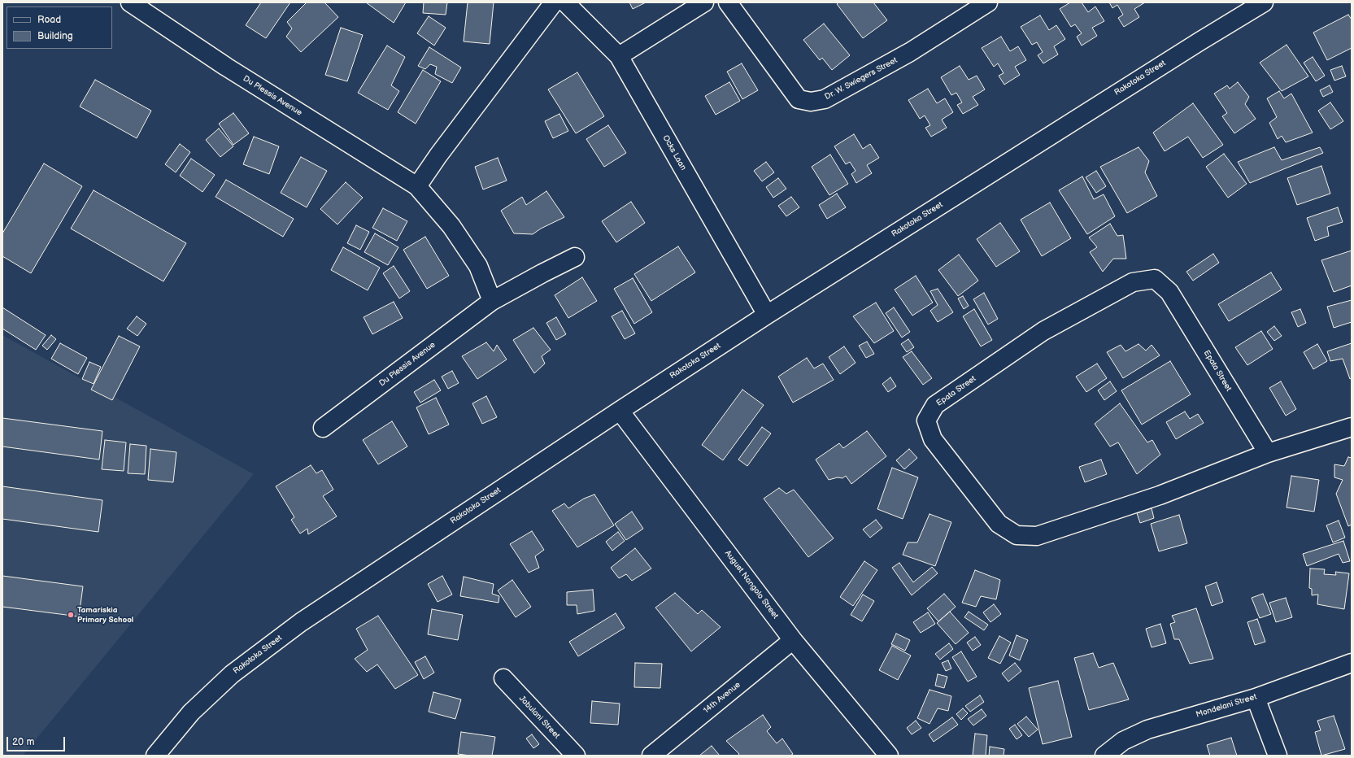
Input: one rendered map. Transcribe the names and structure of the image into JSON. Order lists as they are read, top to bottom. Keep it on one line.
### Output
{"streets":{"street":["Rakotoka Street","Dr. W. Swiegers Street","Du Plessis Avenue","Ocks Laan","Epata Street","August Nangolo Street","14th Avenue","Mondelani Street","Jabulani Street"]},"crossings":[["Rakotoka Street","Ocks Laan"],["Rakotoka Street","August Nangolo Street"],["August Nangolo Street","14th Avenue"]],"places":["Tamariskia Primary School"],"legend":["Road","Building"],"scale_bar":"20 m"}
